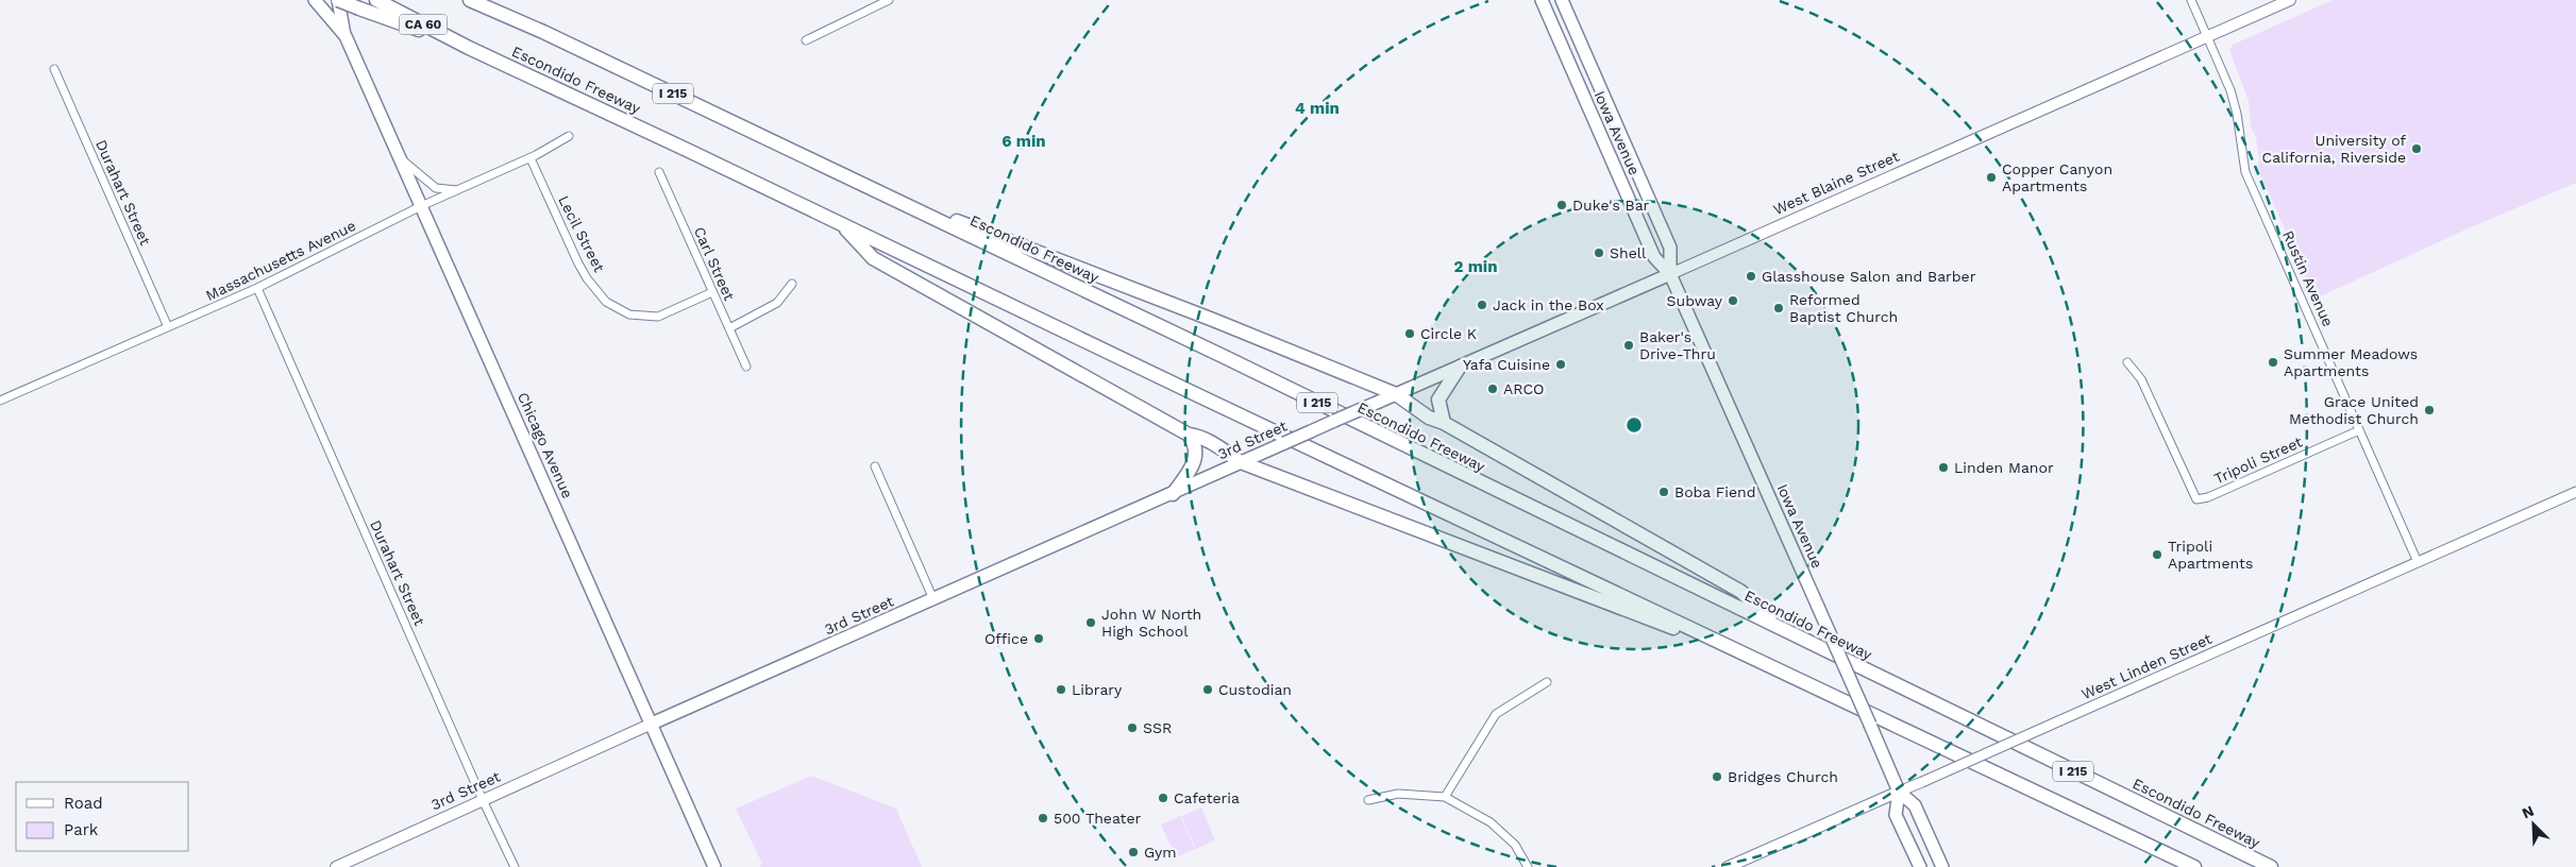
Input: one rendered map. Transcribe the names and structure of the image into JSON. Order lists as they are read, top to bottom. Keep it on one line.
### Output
{"streets":{"highway":["CA 60","Escondido Freeway","I 215"],"main road":["Iowa Avenue","West Blaine Street","3rd Street","Chicago Avenue","West Linden Street"],"street":["Durahart Street","Lecil Street","Massachusetts Avenue","Carl Street","Rustin Avenue","Tripoli Street"]},"crossings":[["CA 60","Escondido Freeway"],["CA 60","I 215"],["Escondido Freeway","I 215"],["I 215","Chicago Avenue"],["Iowa Avenue","West Blaine Street"],["Iowa Avenue","West Linden Street"],["West Blaine Street","Rustin Avenue"],["West Blaine Street","3rd Street"],["Durahart Street","Massachusetts Avenue"],["Durahart Street","3rd Street"],["Lecil Street","Massachusetts Avenue"],["Lecil Street","Carl Street"],["Massachusetts Avenue","Chicago Avenue"],["Rustin Avenue","Tripoli Street"],["Rustin Avenue","West Linden Street"],["3rd Street","Chicago Avenue"]],"places":["University of California, Riverside","Copper Canyon Apartments","Duke's Bar","Shell","Glasshouse Salon and Barber","Subway","Jack in the Box","Reformed Baptist Church","Circle K","Baker's Drive-Thru","Summer Meadows Apartments","Yafa Cuisine","ARCO","Grace United Methodist Church","Linden Manor","Boba Fiend","Tripoli Apartments","John W North High School","Office","Library","Custodian","SSR","Bridges Church","Cafeteria","500 Theater","Gym"],"legend":["Road","Park"],"north":"top left","rings":["4 min","6 min","2 min"]}
